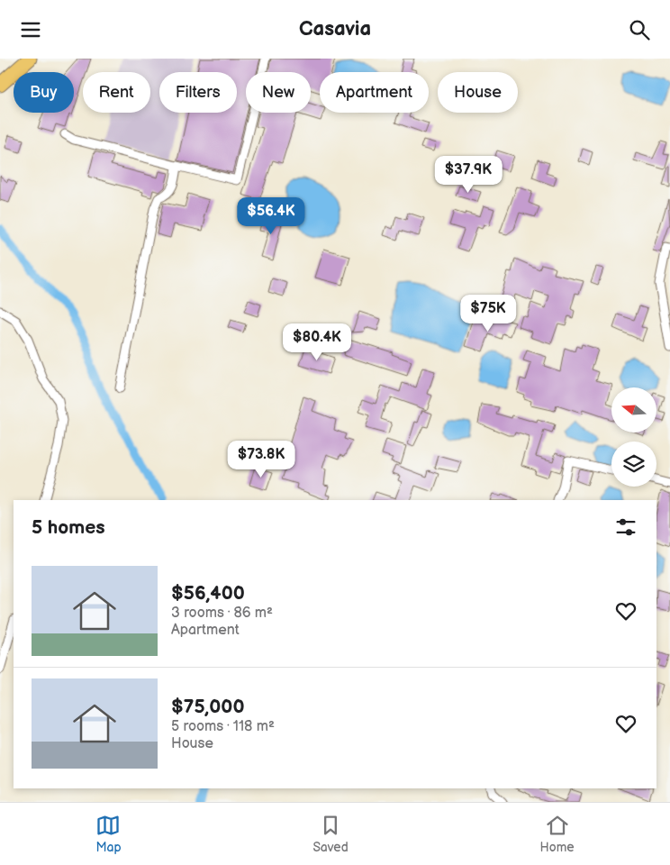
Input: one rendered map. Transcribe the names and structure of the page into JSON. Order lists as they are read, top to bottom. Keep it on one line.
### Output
{"north":"left","page":{"header":"Casavia","chip":["Buy","Rent","Filters","New","Apartment","House"],"price":["$37.9K","$56.4K","$75K","$80.4K","$73.8K"],"heading":"5 homes","list":[{"name":"$56,400","note":"3 rooms · 86 m² · Apartment"},{"name":"$75,000","note":"5 rooms · 118 m² · House"}],"tabs":["Map","Saved","Home"]}}
